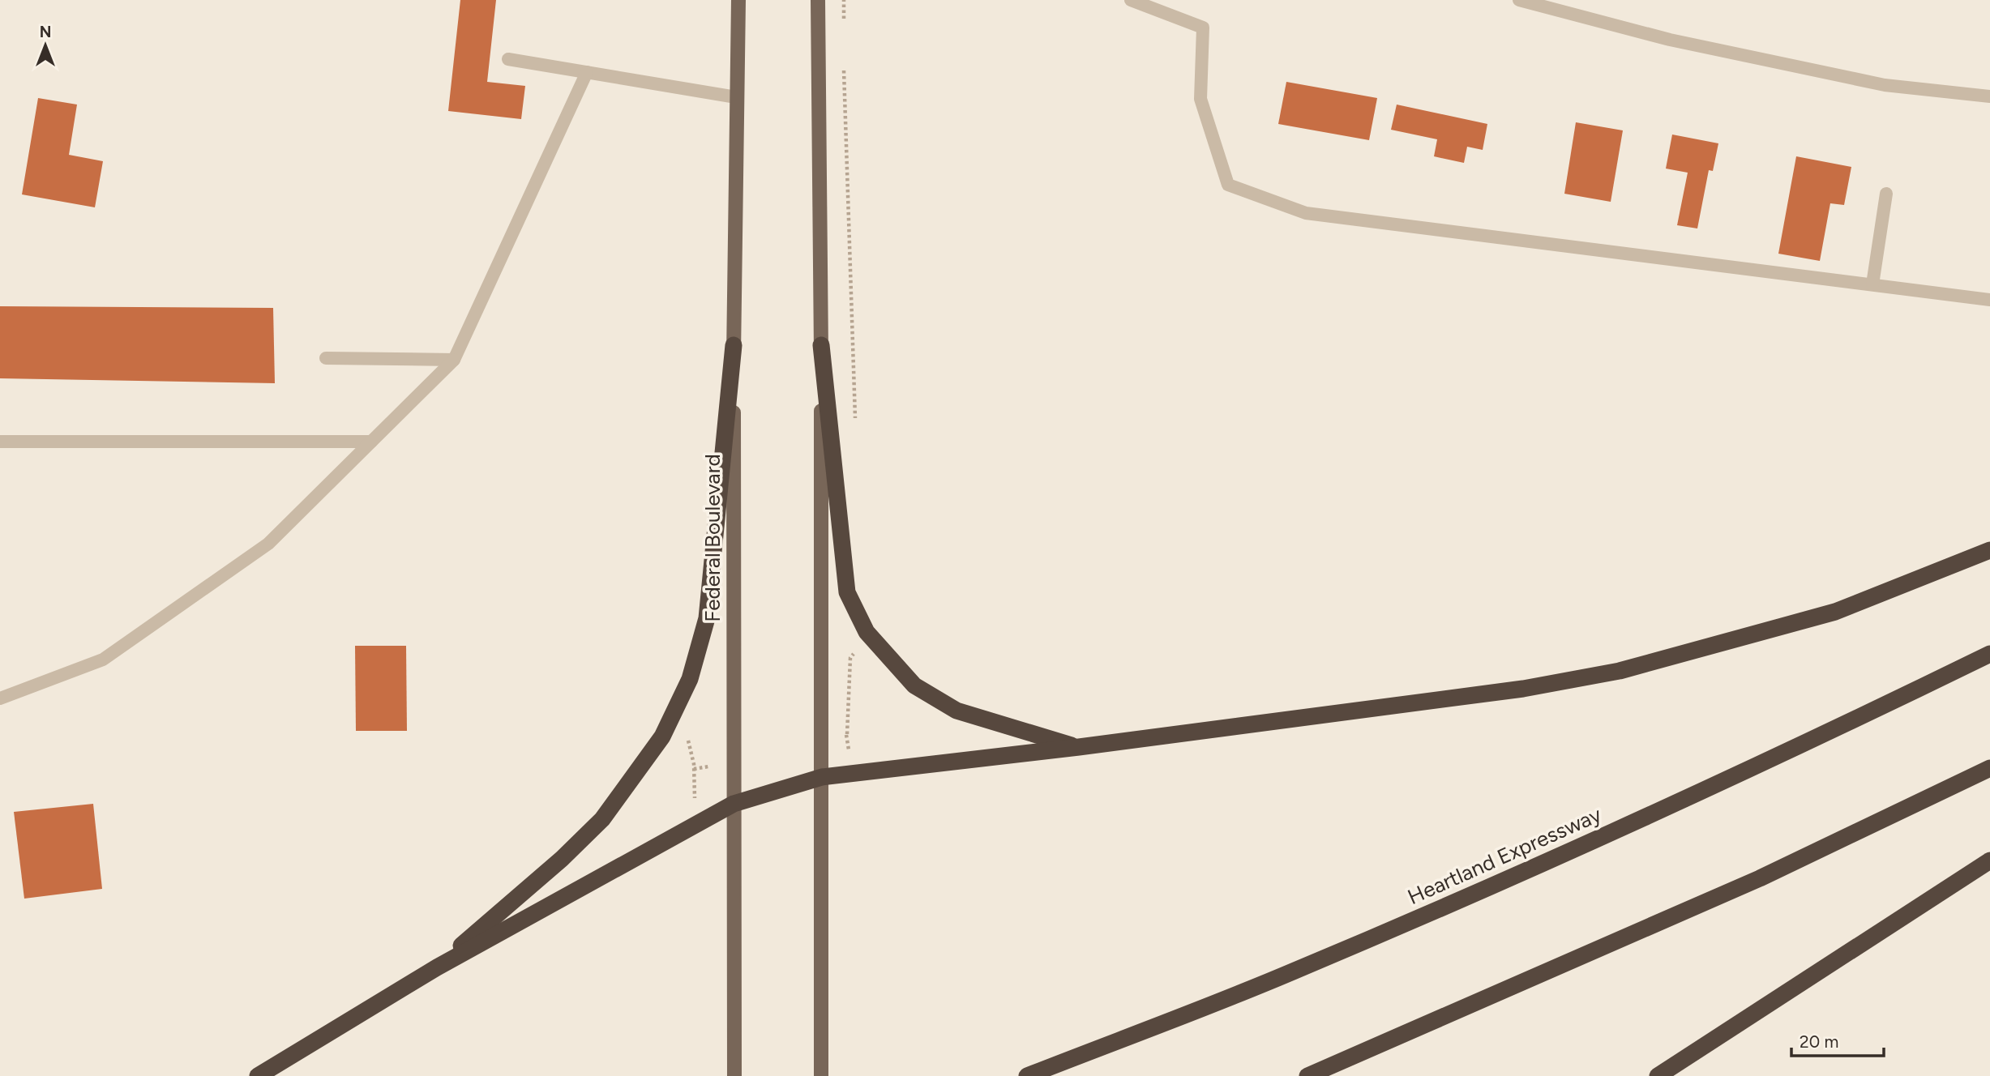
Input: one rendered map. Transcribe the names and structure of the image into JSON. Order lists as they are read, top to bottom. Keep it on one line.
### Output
{"streets":{"highway":["Heartland Expressway"],"main road":["Federal Boulevard"]},"scale_bar":"20 m","north":"top"}
